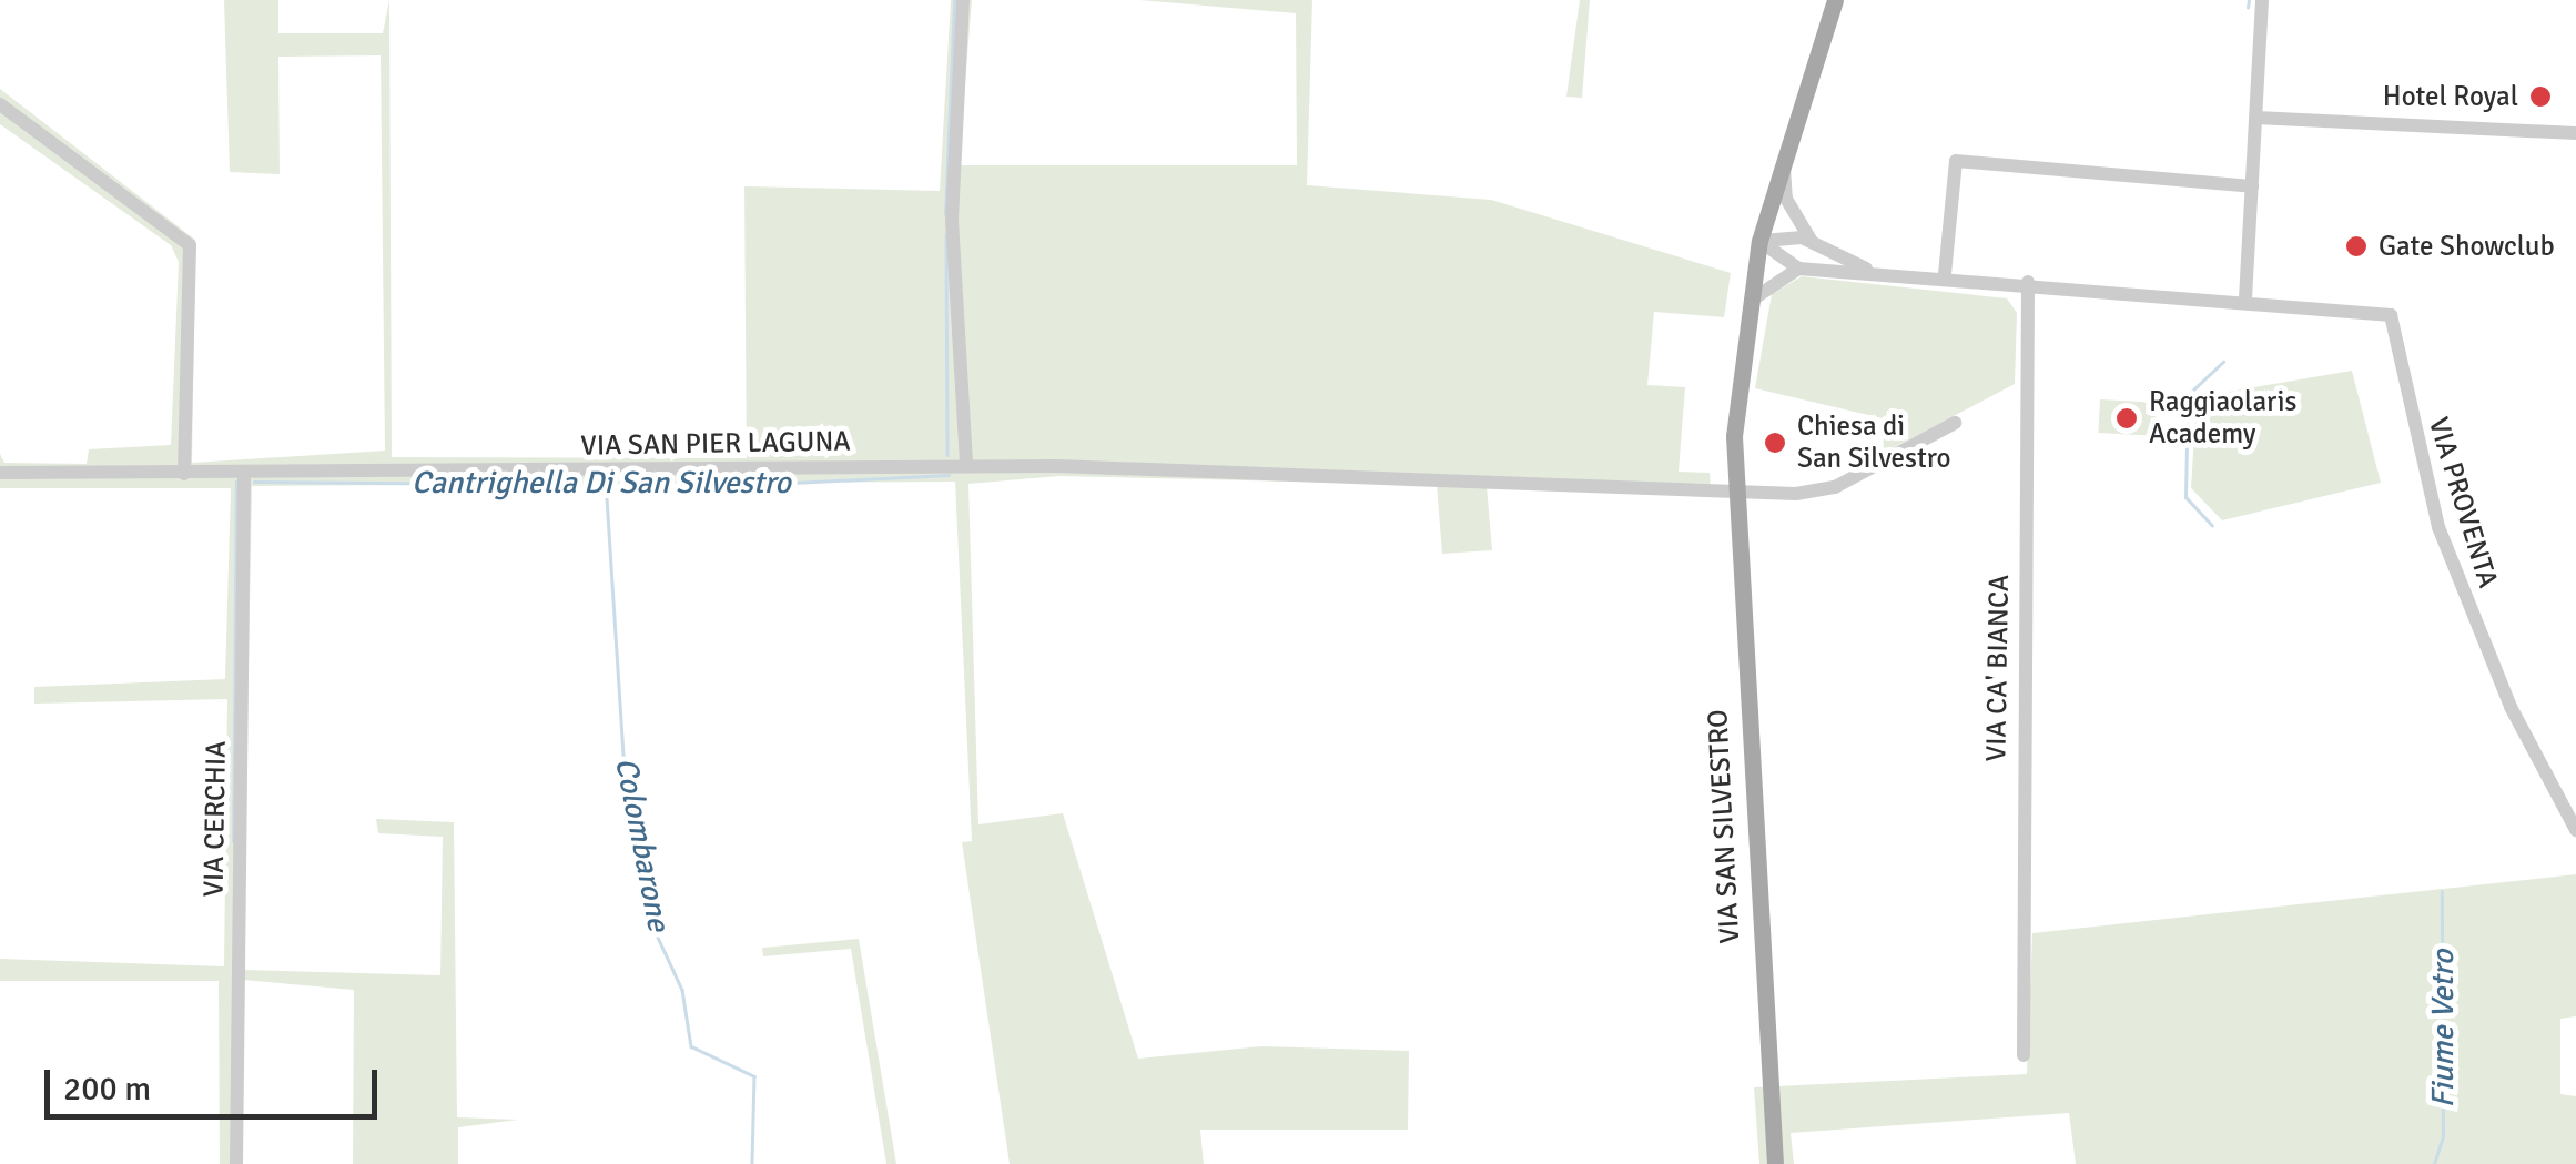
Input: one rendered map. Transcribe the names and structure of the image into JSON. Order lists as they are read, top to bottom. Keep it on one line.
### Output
{"streets":{"main road":["VIA SAN SILVESTRO"],"street":["VIA SAN PIER LAGUNA","VIA PROVENTA","VIA CA' BIANCA","VIA CERCHIA"]},"crossings":[["VIA SAN PIER LAGUNA","VIA CERCHIA"],["VIA SAN PIER LAGUNA","VIA SAN SILVESTRO"],["VIA PROVENTA","VIA CA' BIANCA"],["VIA PROVENTA","VIA SAN SILVESTRO"]],"water":["Cantrighella Di San Silvestro","Colombarone","Fiume Vetro"],"places":["Hotel Royal","Gate Showclub","Raggiaolaris Academy","Chiesa di San Silvestro"],"scale_bar":"200 m"}
